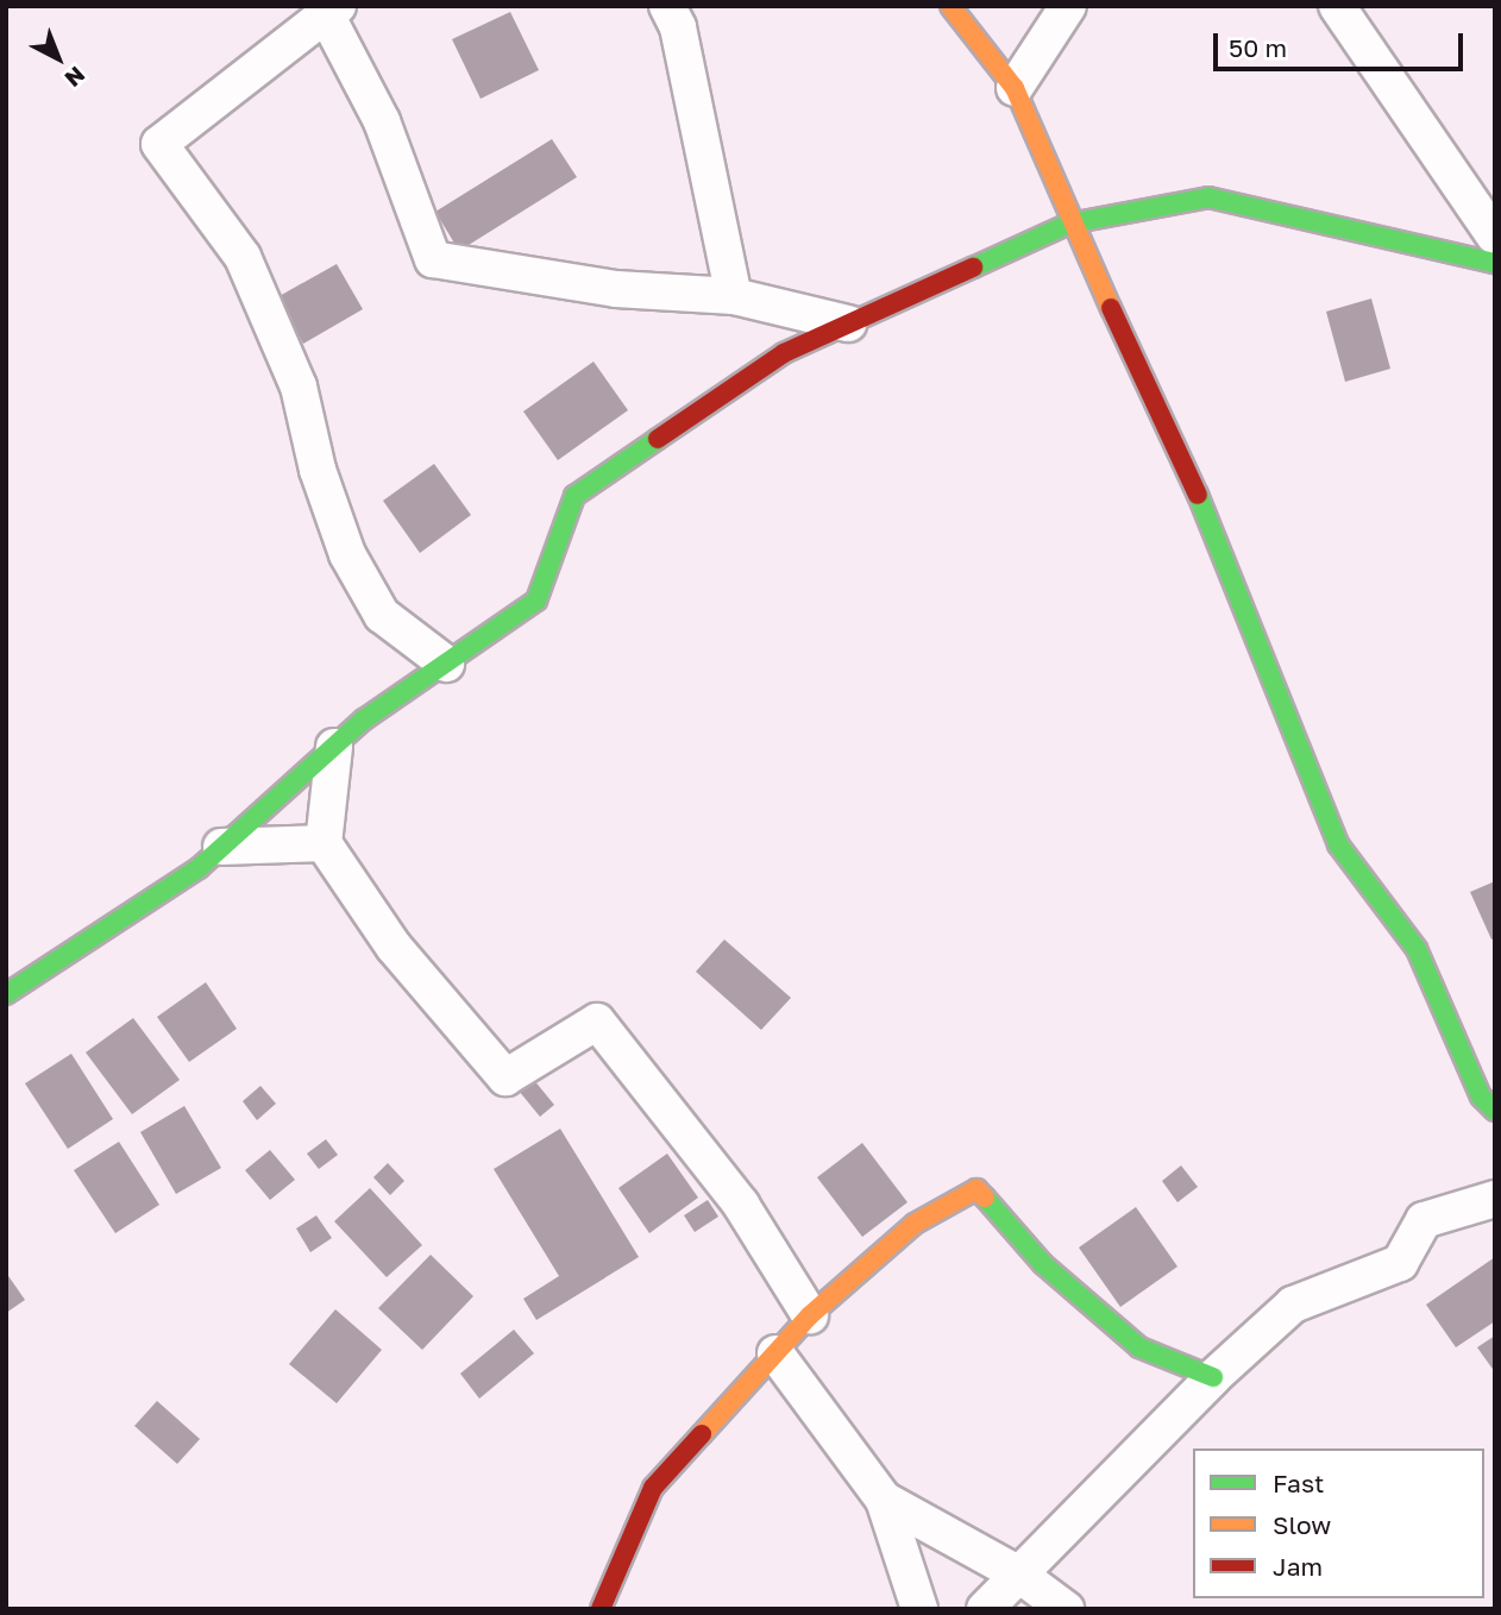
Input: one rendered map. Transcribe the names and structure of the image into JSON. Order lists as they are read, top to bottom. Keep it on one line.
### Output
{"legend":["Fast","Slow","Jam"],"scale_bar":"50 m","north":"bottom right"}
